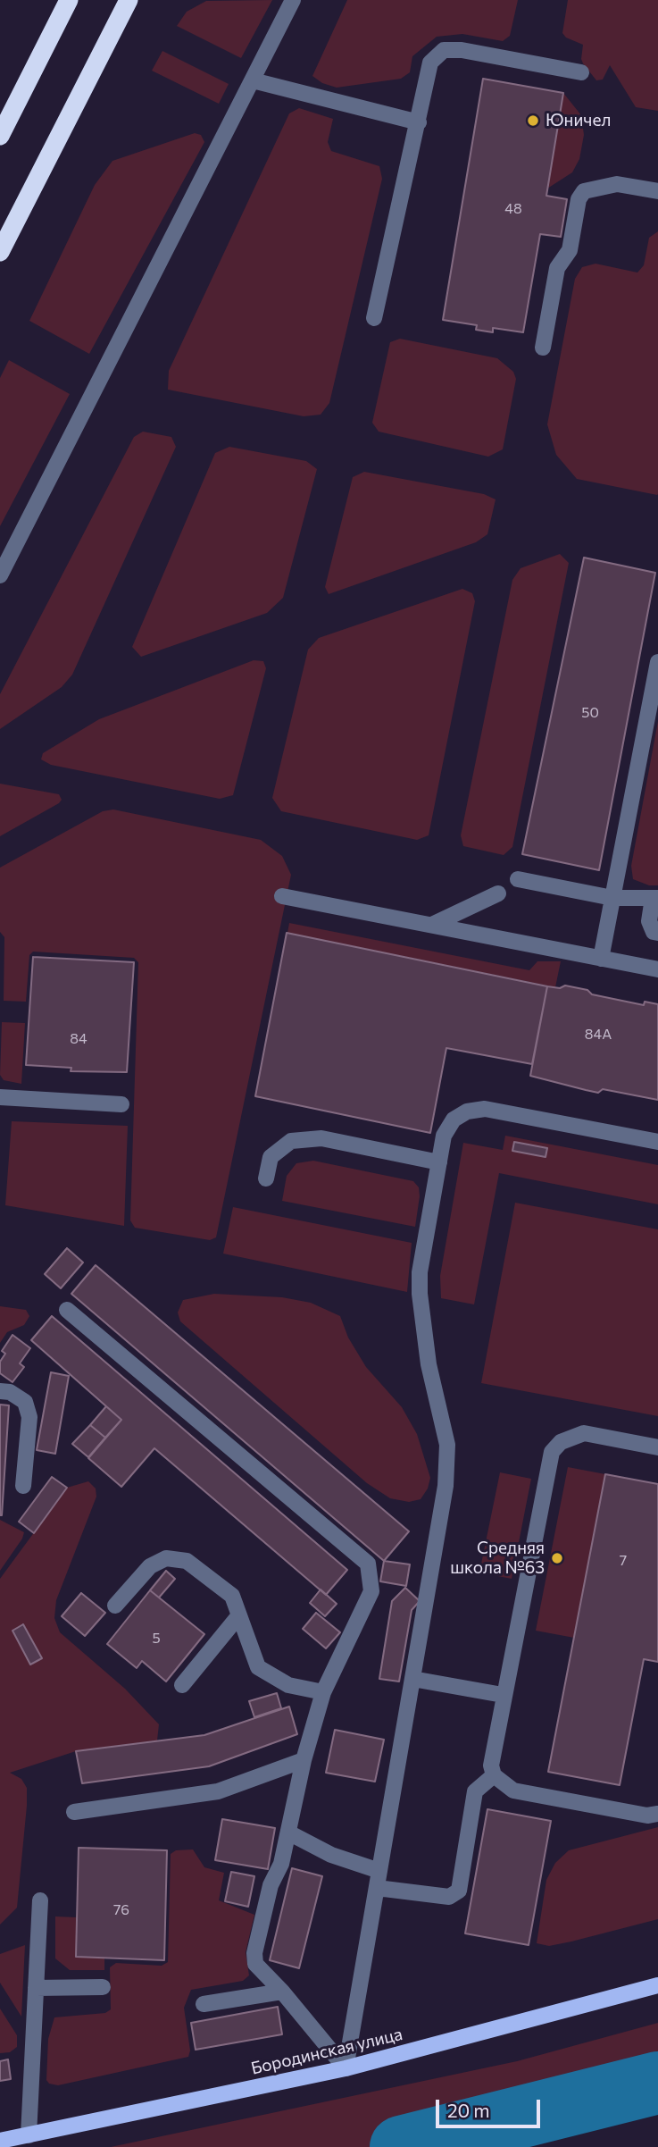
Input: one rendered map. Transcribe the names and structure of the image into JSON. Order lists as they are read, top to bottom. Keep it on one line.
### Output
{"streets":{"main road":["Бородинская улица"]},"places":["Юничел","Средняя школа №63"],"house_numbers":["48","50","84А","84","7","5","76"],"scale_bar":"20 m"}
